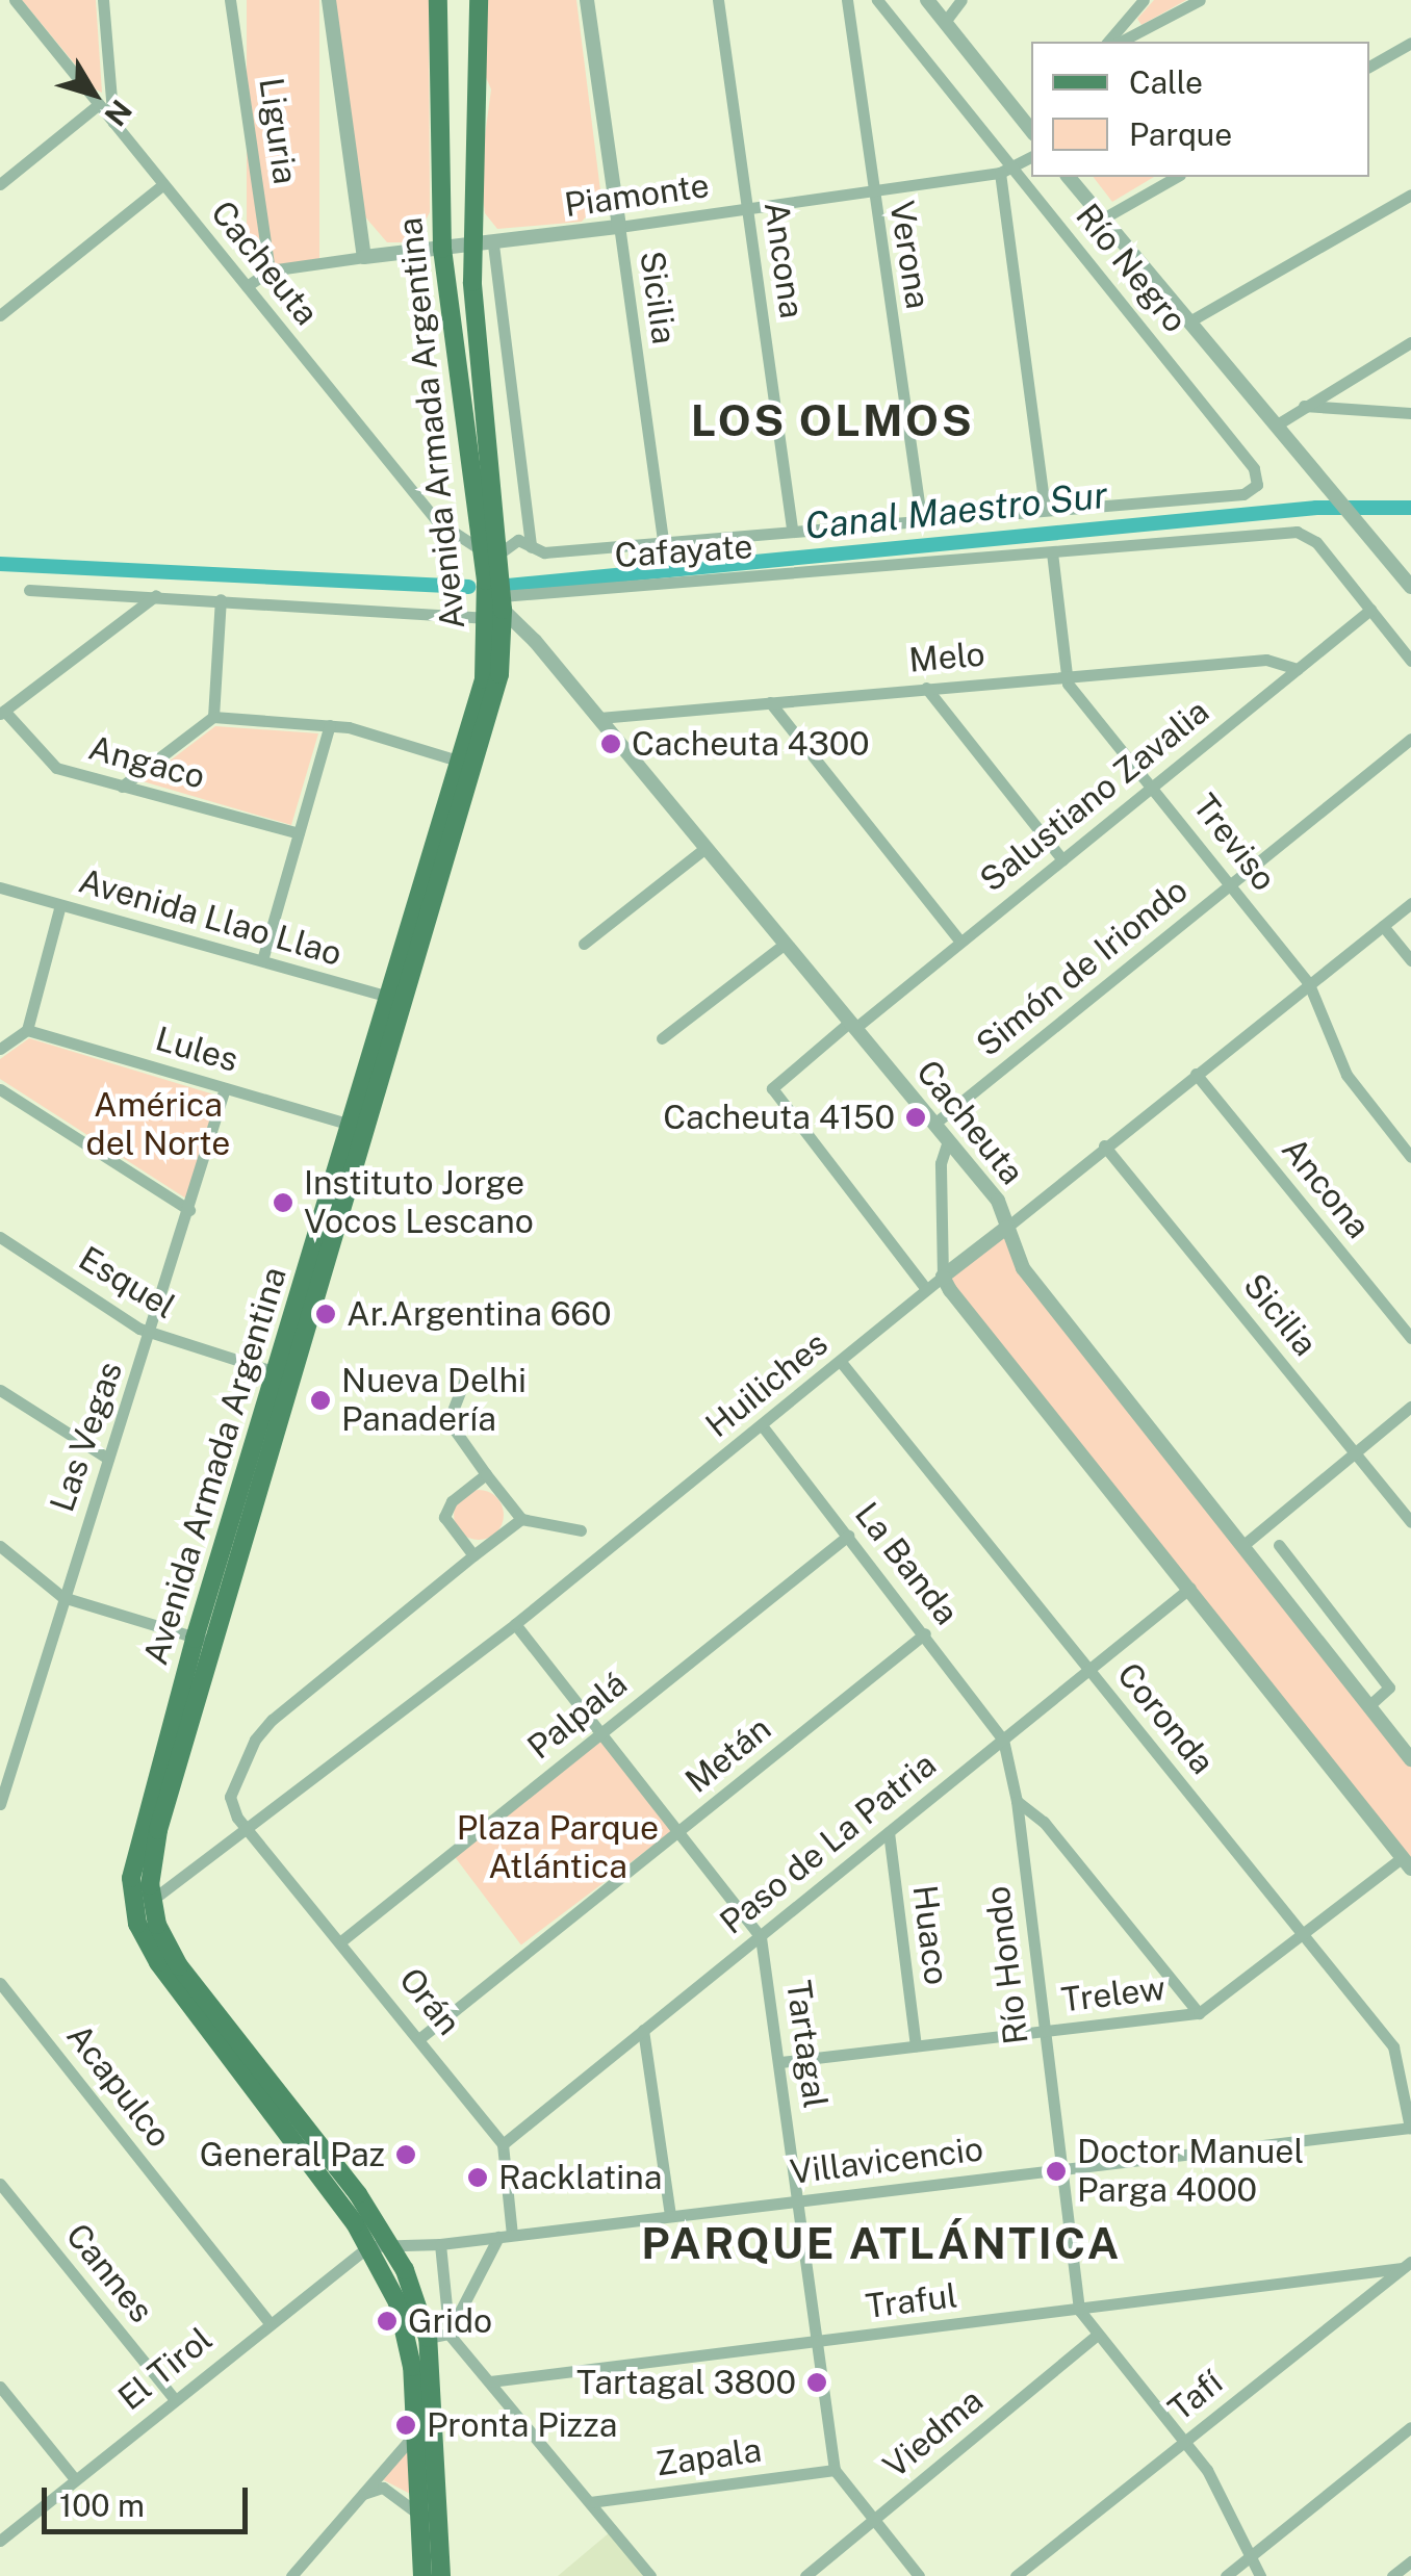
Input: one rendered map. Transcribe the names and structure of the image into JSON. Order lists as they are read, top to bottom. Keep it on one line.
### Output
{"streets":{"main road":["Avenida Armada Argentina"],"street":["Liguria","Piamonte","Verona","Ancona","Cacheuta","Río Negro","Sicilia","Cafayate","Melo","Angaco","Salustiano Zavalia","Treviso","Avenida Llao Llao","Simón de Iriondo","Lules","Esquel","Huiliches","Las Vegas","La Banda","Palpalá","Coronda","Metán","Paso de La Patria","Huaco","Río Hondo","Trelew","Orán","Tartagal","Acapulco","Villavicencio","Cannes","Traful","El Tirol","Tafí","Viedma","Zapala"]},"crossings":[["Liguria","Piamonte"],["Piamonte","Verona"],["Piamonte","Ancona"],["Piamonte","Cacheuta"],["Piamonte","Río Negro"],["Piamonte","Sicilia"],["Piamonte","Avenida Armada Argentina"],["Verona","Cafayate"],["Ancona","Cafayate"],["Ancona","Huiliches"],["Cacheuta","Avenida Armada Argentina"],["Cacheuta","Cafayate"],["Cacheuta","Melo"],["Cacheuta","Salustiano Zavalia"],["Cacheuta","Simón de Iriondo"],["Cacheuta","Huiliches"],["Río Negro","Cafayate"],["Sicilia","Cafayate"],["Sicilia","Huiliches"],["Avenida Armada Argentina","Cafayate"],["Avenida Armada Argentina","Angaco"],["Avenida Armada Argentina","Avenida Llao Llao"],["Avenida Armada Argentina","Lules"],["Avenida Armada Argentina","Esquel"],["Avenida Armada Argentina","Huiliches"],["Avenida Armada Argentina","Villavicencio"],["Avenida Armada Argentina","El Tirol"],["Cafayate","Salustiano Zavalia"],["Melo","Salustiano Zavalia"],["Melo","Treviso"],["Salustiano Zavalia","Treviso"],["Salustiano Zavalia","Huiliches"],["Treviso","Simón de Iriondo"],["Treviso","Huiliches"],["Lules","Las Vegas"],["Esquel","Las Vegas"],["Huiliches","La Banda"],["Huiliches","Coronda"],["Huiliches","Orán"],["La Banda","Palpalá"],["La Banda","Metán"],["La Banda","Paso de La Patria"],["La Banda","Río Hondo"],["Palpalá","Orán"],["Coronda","Paso de La Patria"],["Coronda","Trelew"],["Coronda","Villavicencio"],["Metán","Orán"],["Paso de La Patria","Huaco"],["Paso de La Patria","Río Hondo"],["Paso de La Patria","Orán"],["Paso de La Patria","Tartagal"],["Huaco","Trelew"],["Río Hondo","Trelew"],["Río Hondo","Villavicencio"],["Río Hondo","Traful"],["Trelew","Tartagal"],["Tartagal","Villavicencio"],["Tartagal","Traful"],["Tartagal","Zapala"],["Acapulco","El Tirol"],["Villavicencio","El Tirol"],["Cannes","El Tirol"],["Traful","Tafí"]],"districts":["LOS OLMOS","PARQUE ATLÁNTICA"],"water":["Canal Maestro Sur"],"parks":["América del Norte","Plaza Parque Atlántica"],"places":["Cacheuta 4300","Cacheuta 4150","Instituto Jorge Vocos Lescano","Ar.Argentina 660","Nueva Delhi Panadería","General Paz","Doctor Manuel Parga 4000","Racklatina","Grido","Tartagal 3800","Pronta Pizza"],"legend":["Calle","Parque"],"scale_bar":"100 m","north":"bottom right"}
